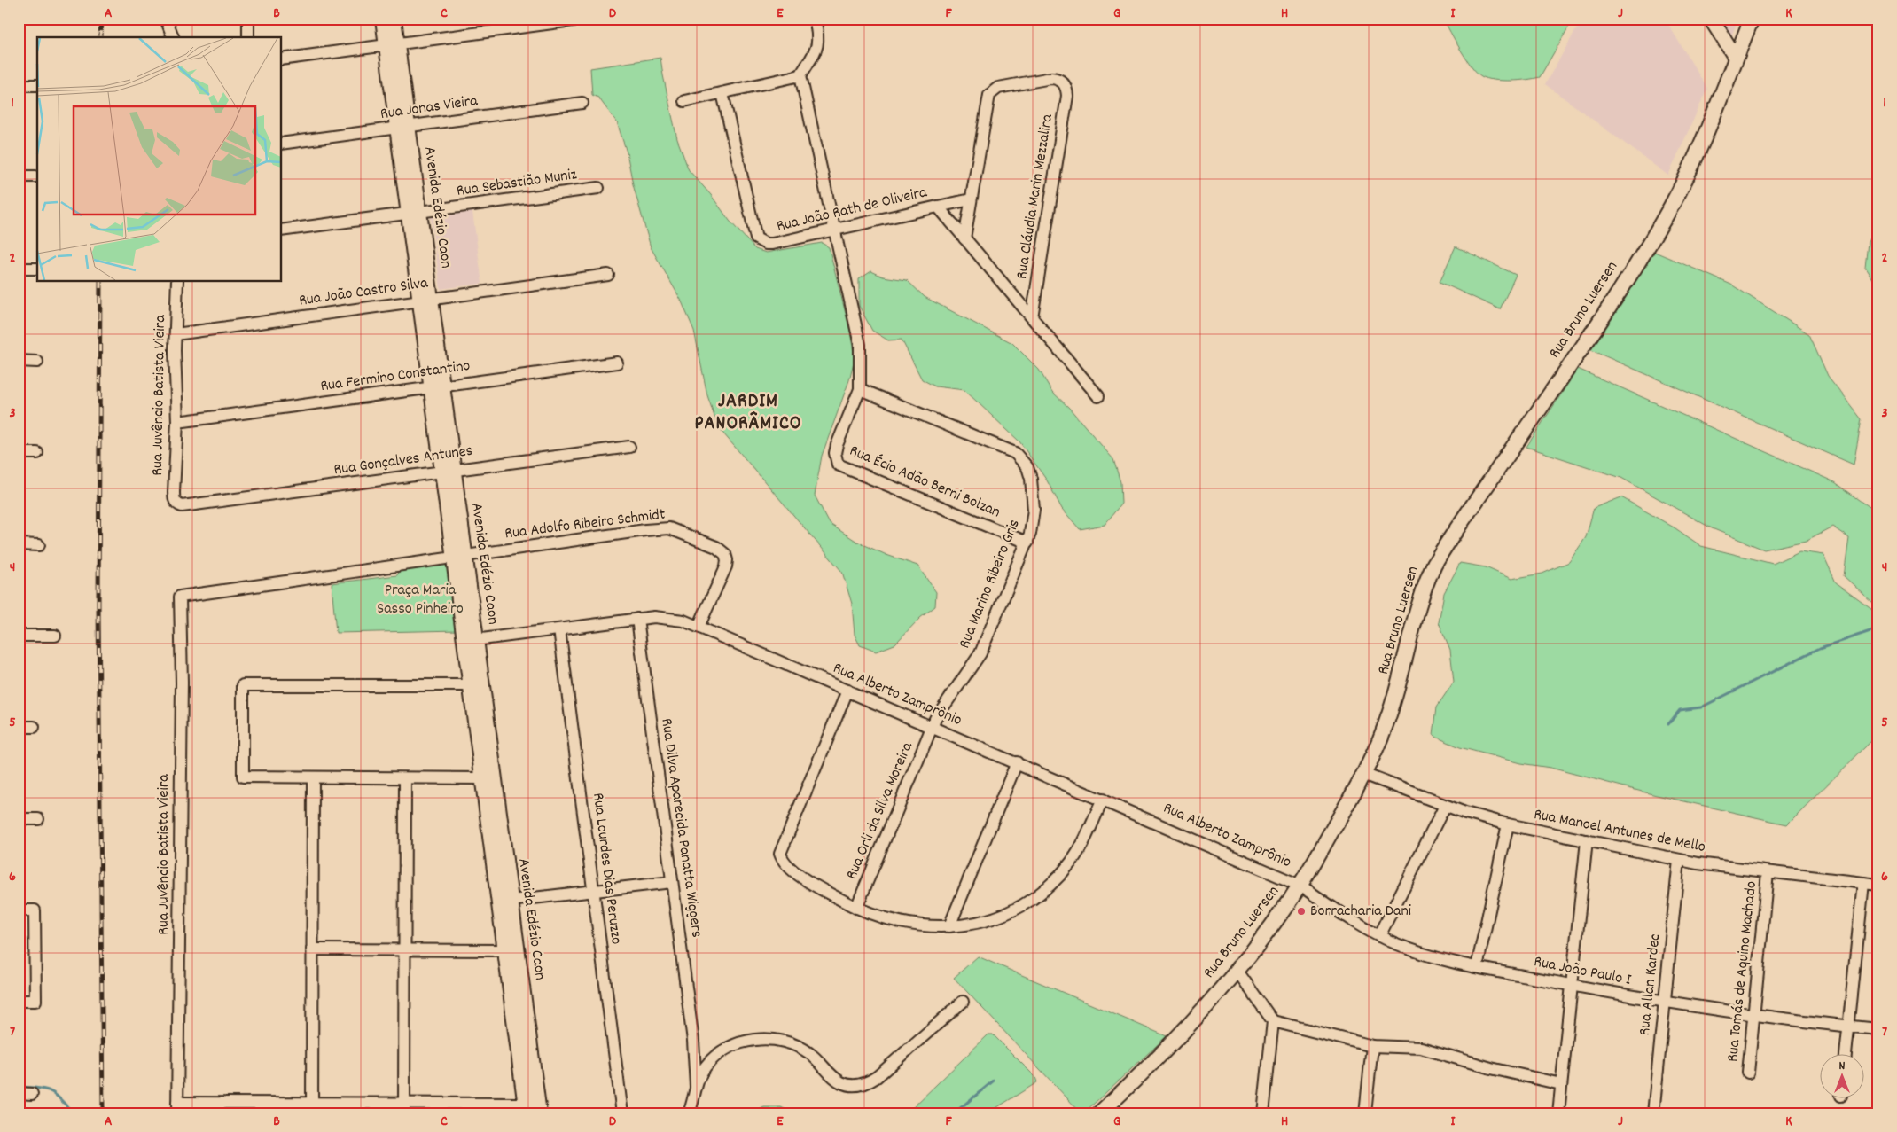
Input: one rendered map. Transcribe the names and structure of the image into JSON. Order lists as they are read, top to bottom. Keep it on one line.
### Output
{"streets":{"main road":["Avenida Edézio Caon","Rua Bruno Luersen"],"street":["Rua Jonas Vieira","Rua Sebastião Muniz","Rua Cláudia Marin Mezzalira","Rua João Rath de Oliveira","Rua João Castro Silva","Rua Fermino Constantino","Rua Juvêncio Batista Vieira","Rua Gonçalves Antunes","Rua Écio Adão Berni Bolzan","Rua Adolfo Ribeiro Schmidt","Rua Marino Ribeiro Gris","Rua Alberto Zamprônio","Rua Orli da Silva Moreira","Rua Dilva Aparecida Panatta Wiggers","Rua Manoel Antunes de Mello","Rua Lourdes Dias Peruzzo","Rua João Paulo I","Rua Tomás de Aquino Machado","Rua Allan Kardec"]},"crossings":[["Rua Jonas Vieira","Avenida Edézio Caon"],["Rua Sebastião Muniz","Avenida Edézio Caon"],["Rua Cláudia Marin Mezzalira","Rua João Rath de Oliveira"],["Avenida Edézio Caon","Rua João Castro Silva"],["Avenida Edézio Caon","Rua Fermino Constantino"],["Avenida Edézio Caon","Rua Gonçalves Antunes"],["Avenida Edézio Caon","Rua Adolfo Ribeiro Schmidt"],["Avenida Edézio Caon","Rua Alberto Zamprônio"],["Rua João Castro Silva","Rua Juvêncio Batista Vieira"],["Rua Bruno Luersen","Rua Alberto Zamprônio"],["Rua Bruno Luersen","Rua Manoel Antunes de Mello"],["Rua Bruno Luersen","Rua João Paulo I"],["Rua Fermino Constantino","Rua Juvêncio Batista Vieira"],["Rua Juvêncio Batista Vieira","Rua Gonçalves Antunes"],["Rua Juvêncio Batista Vieira","Rua Adolfo Ribeiro Schmidt"],["Rua Écio Adão Berni Bolzan","Rua Marino Ribeiro Gris"],["Rua Adolfo Ribeiro Schmidt","Rua Alberto Zamprônio"],["Rua Marino Ribeiro Gris","Rua Alberto Zamprônio"],["Rua Marino Ribeiro Gris","Rua Orli da Silva Moreira"],["Rua Alberto Zamprônio","Rua Orli da Silva Moreira"],["Rua Alberto Zamprônio","Rua Dilva Aparecida Panatta Wiggers"],["Rua Alberto Zamprônio","Rua Lourdes Dias Peruzzo"],["Rua Alberto Zamprônio","Rua João Paulo I"],["Rua Manoel Antunes de Mello","Rua Tomás de Aquino Machado"],["Rua Manoel Antunes de Mello","Rua Allan Kardec"],["Rua João Paulo I","Rua Tomás de Aquino Machado"],["Rua João Paulo I","Rua Allan Kardec"]],"districts":["JARDIM PANORÂMICO"],"parks":["Praça Maria Sasso Pinheiro"],"places":["Borracharia Dani"],"north":"top","grid":{"columns":["A","B","C","D","E","F","G","H","I","J","K"],"rows":["1","2","3","4","5","6","7"]}}
